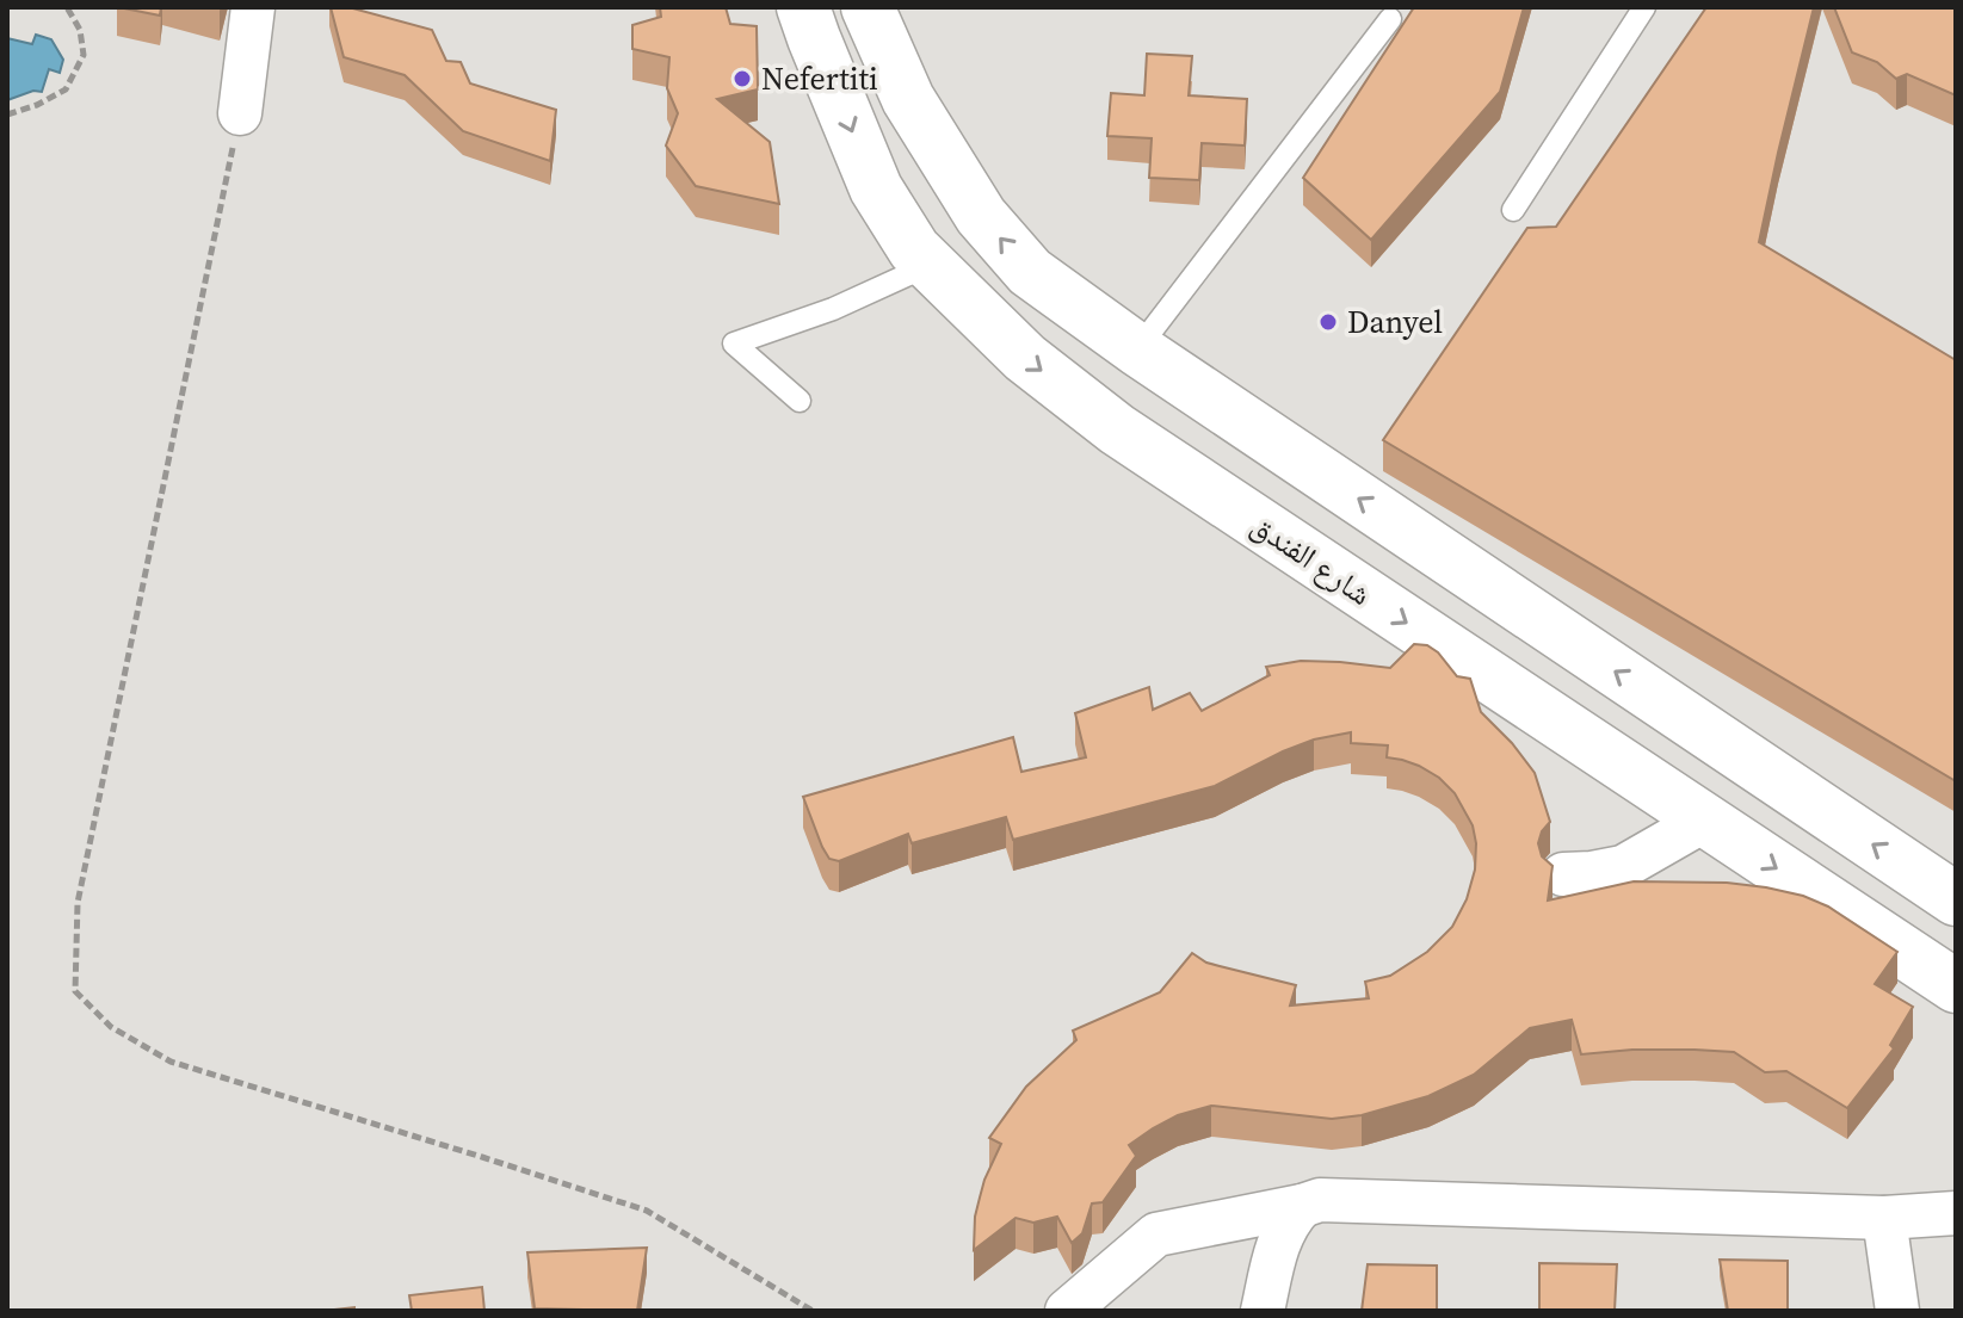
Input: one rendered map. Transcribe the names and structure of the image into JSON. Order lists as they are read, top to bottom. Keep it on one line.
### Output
{"streets":{"street":["شارع الفندق"]},"places":["Nefertiti","Danyel"]}
